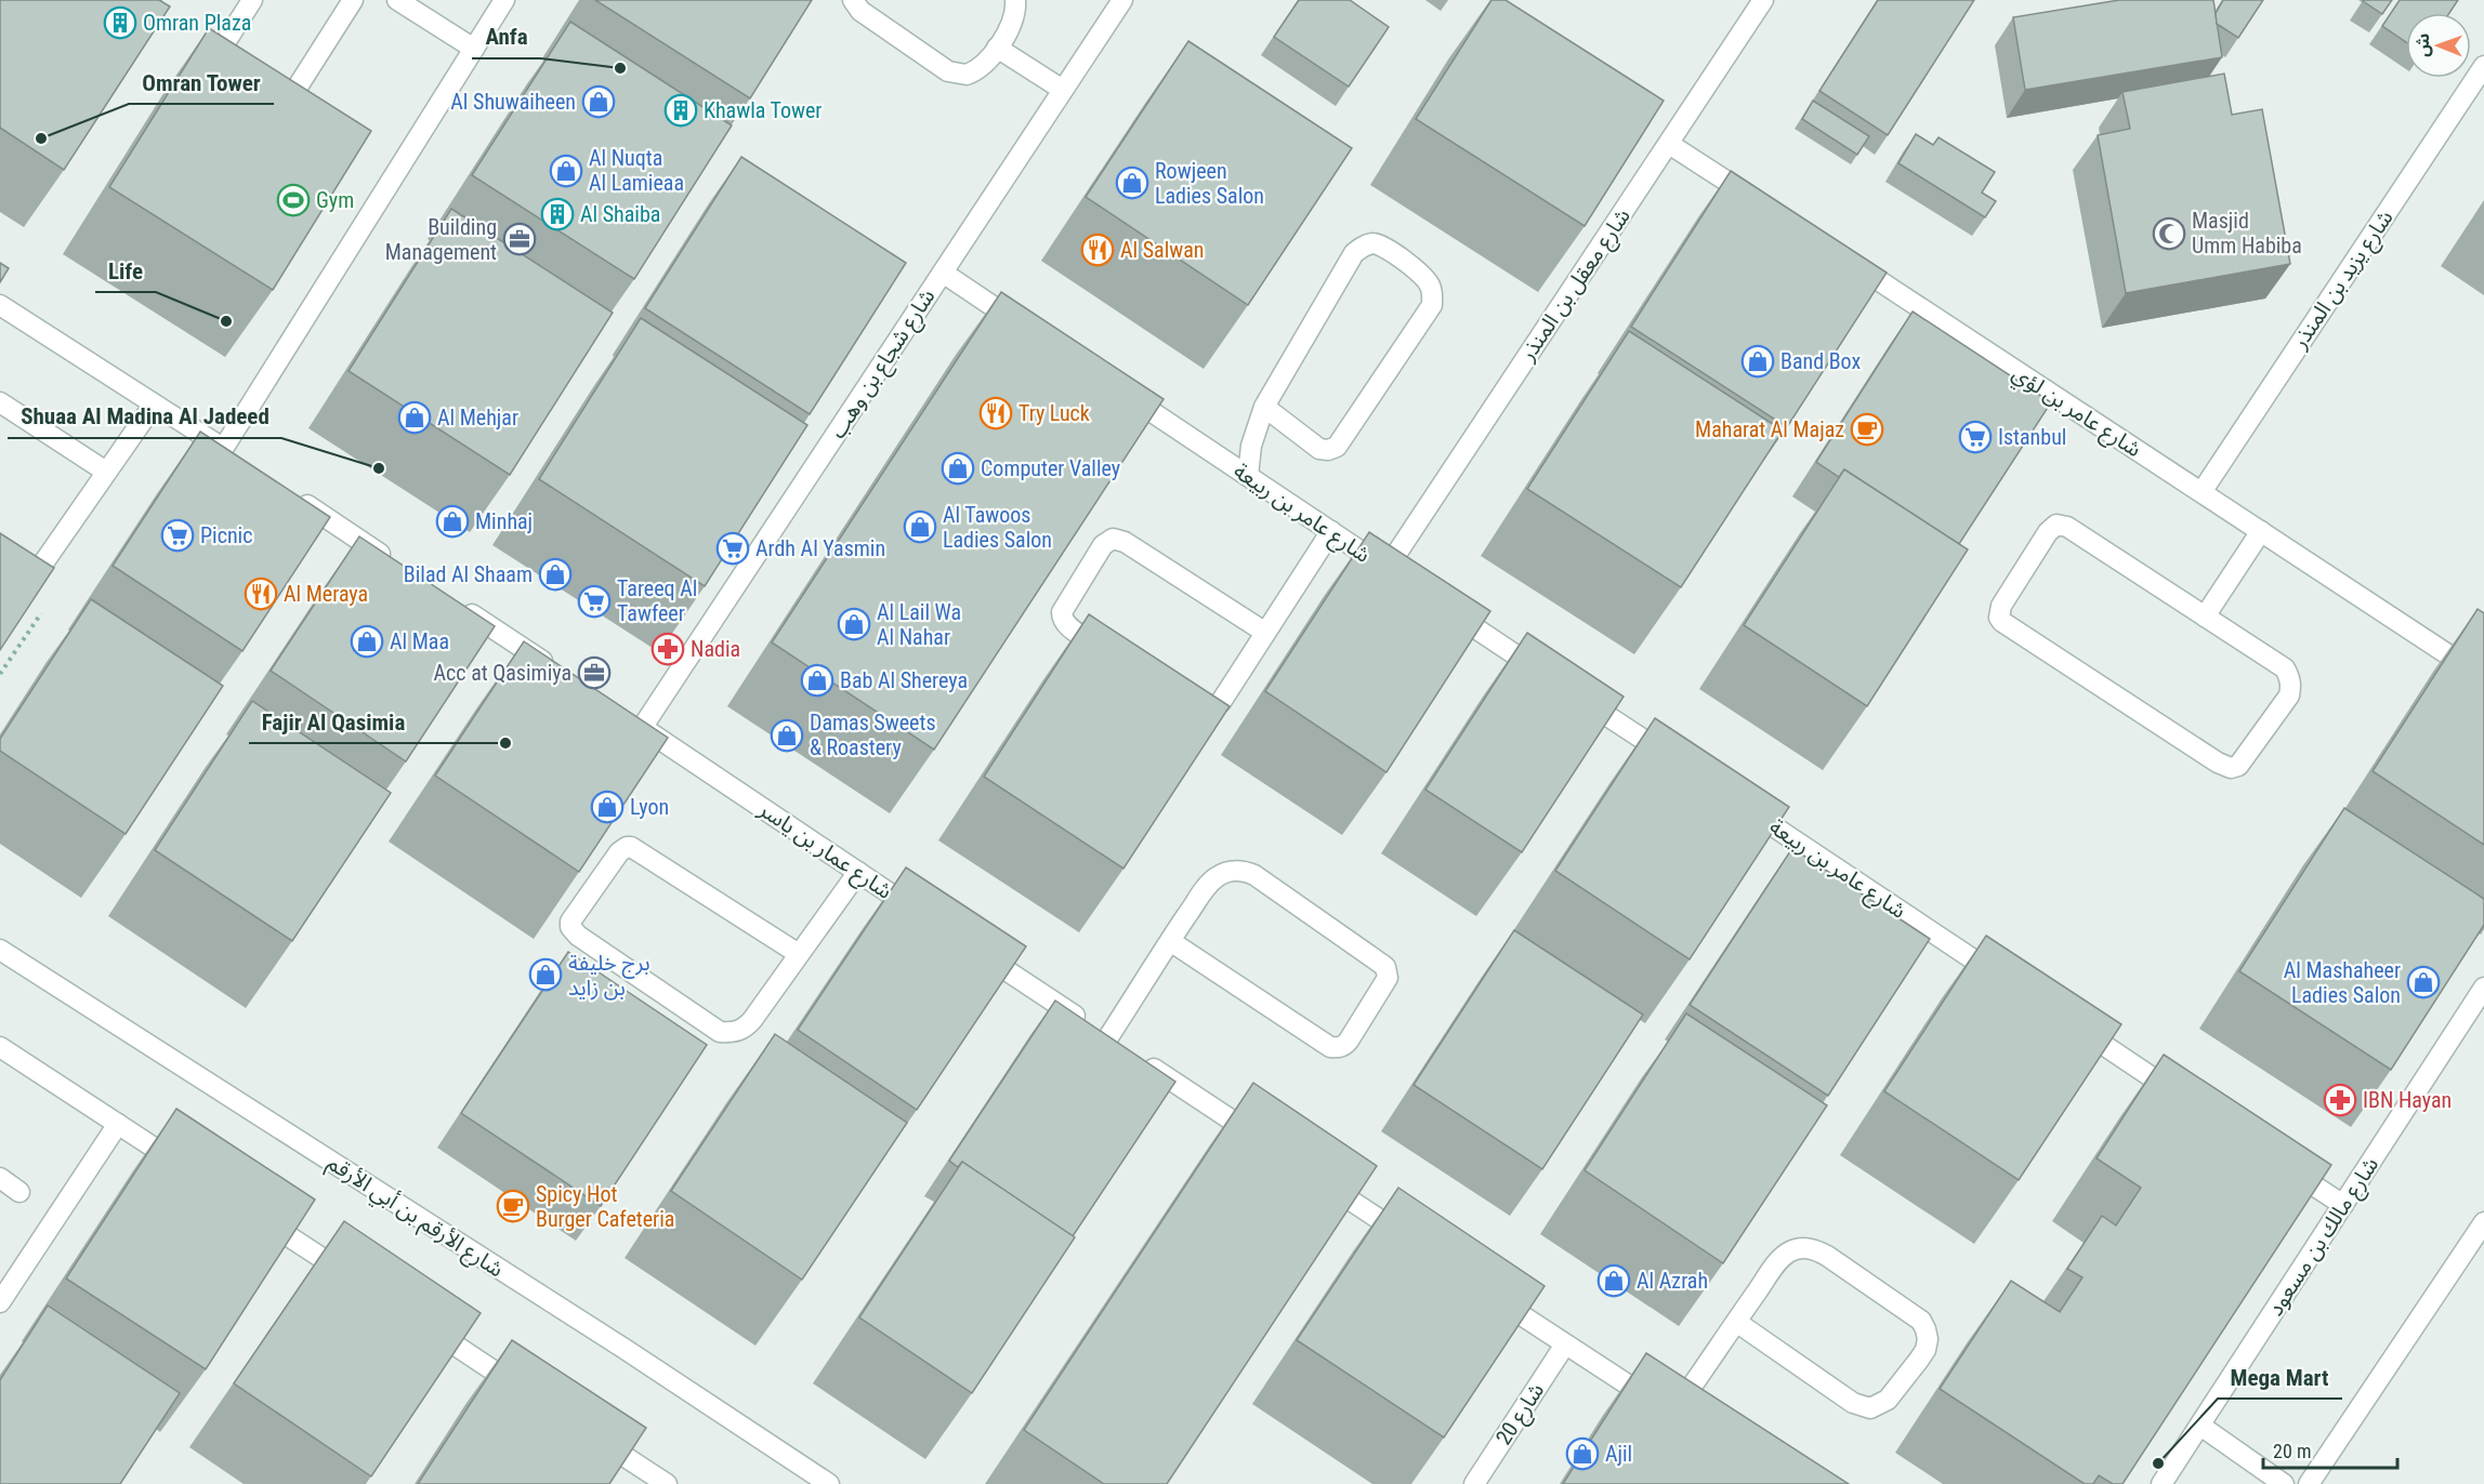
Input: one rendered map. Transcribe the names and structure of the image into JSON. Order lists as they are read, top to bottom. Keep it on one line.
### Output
{"streets":{"street":["شارع يزيد بن المنذر","شارع معقل بن المنذر","شارع شجاع بن وهب","شارع عامر بن لؤي","شارع عامر بن ربيعة","شارع عمار بن ياسر","شارع الأرقم بن أبي الأرقم","شارع مالك بن مسعود","شارع 20"]},"crossings":[["شارع يزيد بن المنذر","شارع عامر بن لؤي"],["شارع معقل بن المنذر","شارع عامر بن ربيعة"],["شارع شجاع بن وهب","شارع عمار بن ياسر"]],"places":{"building":["Omran Plaza","Khawla Tower","Al Shaiba"],"other":["Anfa","Omran Tower","Life","Shuaa Al Madina Al Jadeed","Fajir Al Qasimia","Mega Mart"],"shop":["Al Shuwaiheen","Al Nuqta Al Lamieaa","Rowjeen Ladies Salon","Band Box","Al Mehjar","Computer Valley","Minhaj","Al Tawoos Ladies Salon","Bilad Al Shaam","Al Lail Wa Al Nahar","Al Maa","Bab Al Shereya","Damas Sweets & Roastery","Lyon","برج خليفة بن زايد","Al Mashaheer Ladies Salon","Al Azrah","Ajil"],"sports":["Gym"],"mosque":["Masjid Umm Habiba"],"office":["Building Management","Acc at Qasimiya"],"restaurant":["Al Salwan","Try Luck","Al Meraya"],"cafe":["Maharat Al Majaz","Spicy Hot Burger Cafeteria"],"supermarket":["Istanbul","Picnic","Ardh Al Yasmin","Tareeq Al Tawfeer"],"pharmacy":["Nadia","IBN Hayan"]},"scale_bar":"20 m","north":"left"}
